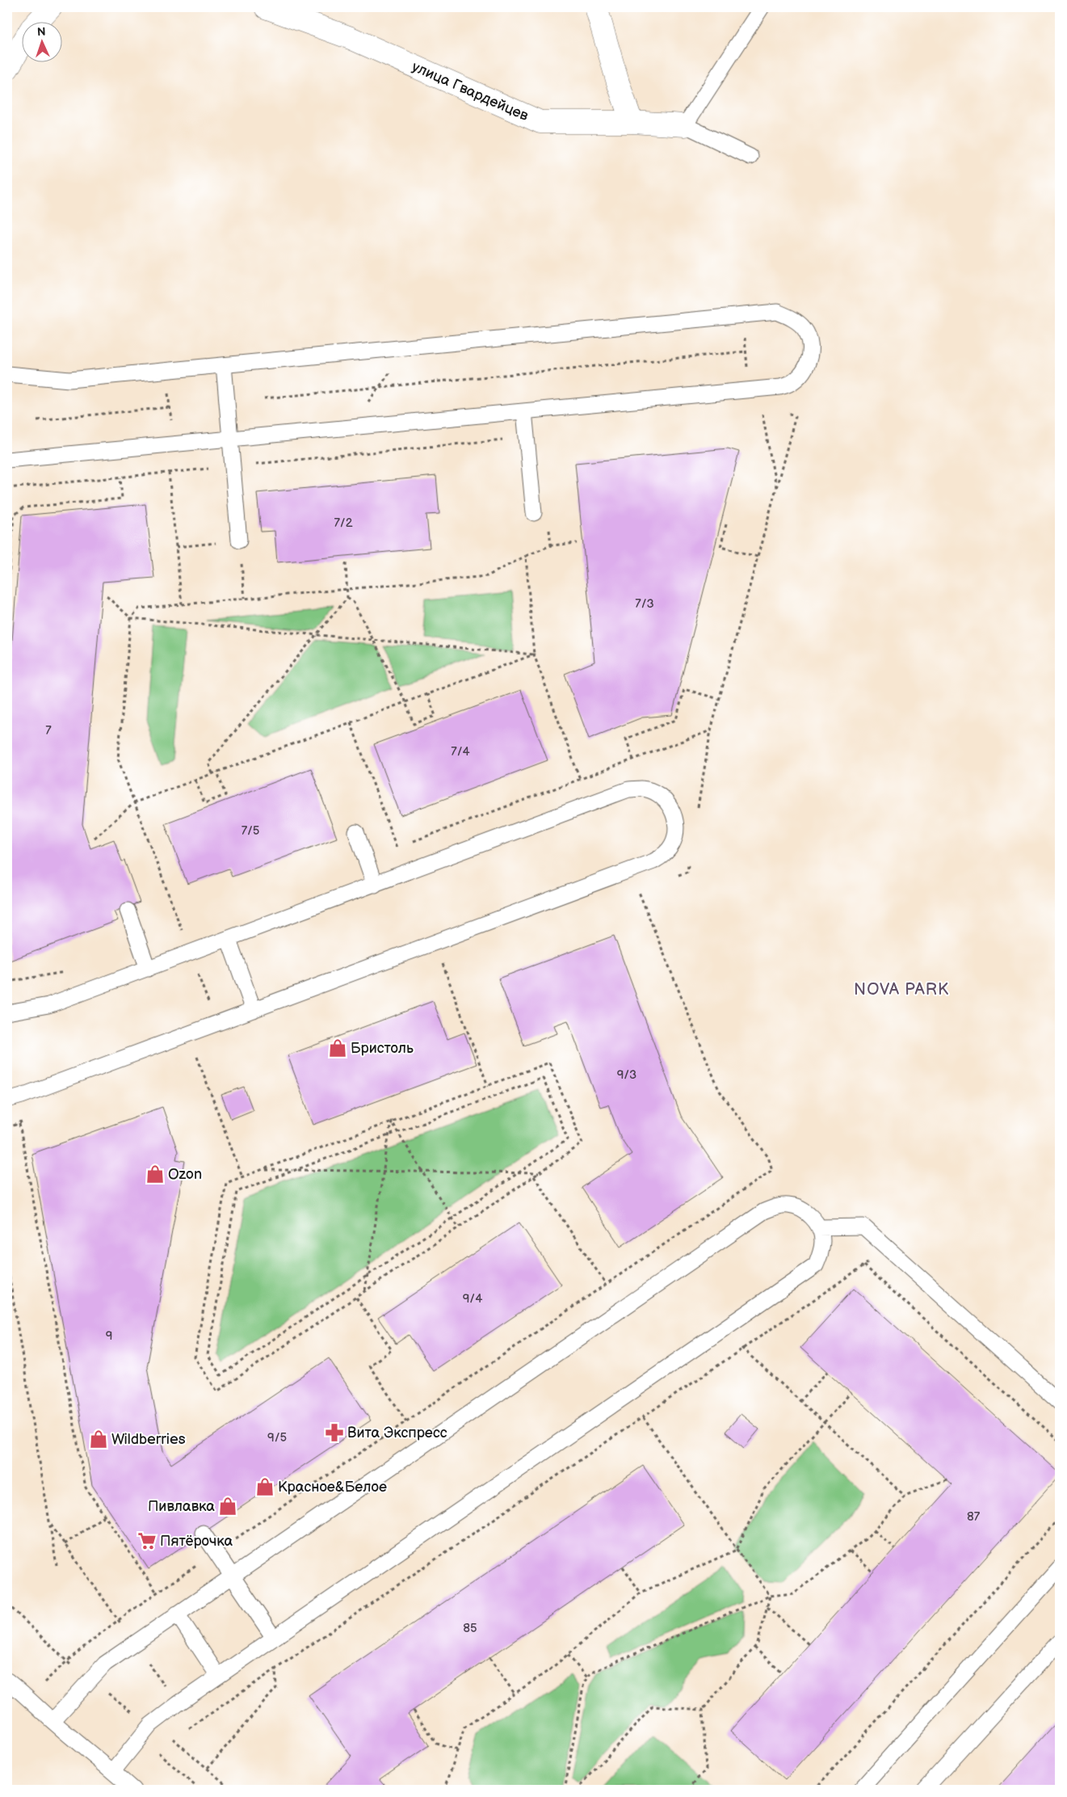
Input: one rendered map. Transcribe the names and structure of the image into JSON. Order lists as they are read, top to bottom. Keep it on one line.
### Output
{"streets":{"street":["улица Гвардейцев"]},"districts":["NOVA PARK"],"places":{"shop":["Бристоль","Ozon","Wildberries","Красное&Белое","Пивлавка"],"pharmacy":["Вита Экспресс"],"supermarket":["Пятёрочка"]},"house_numbers":["7/2","7/3","7","7/4","7/5","9/3","9/4","9","9/5","87","85"],"north":"top"}
